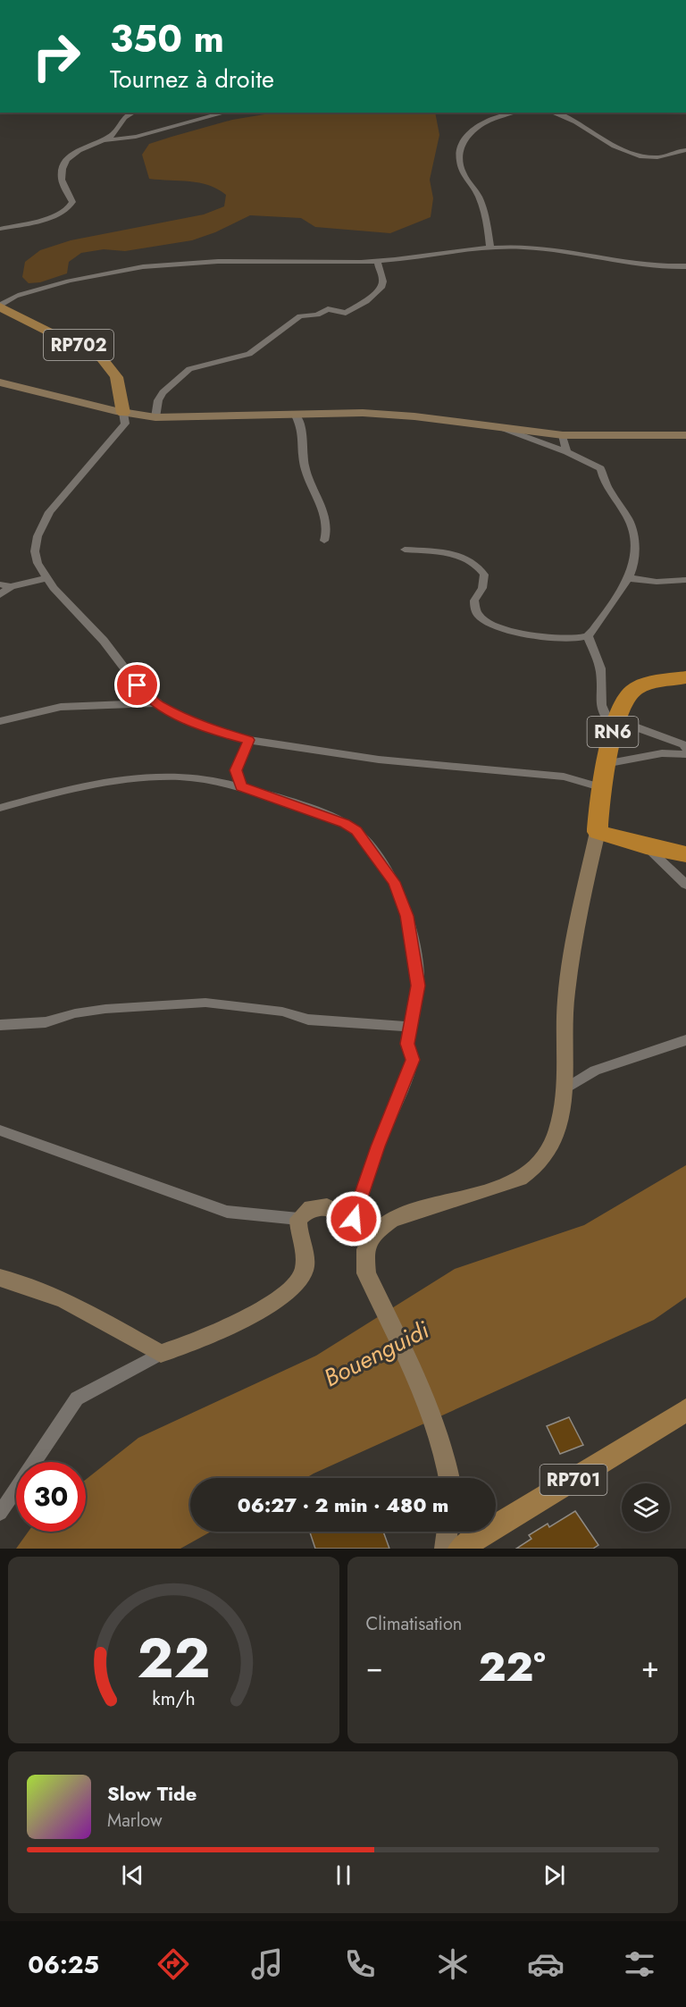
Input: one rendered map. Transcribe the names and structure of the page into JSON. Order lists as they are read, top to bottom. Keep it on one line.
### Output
{"streets":{"highway":["RN6"],"main road":["RP702","RP701"]},"water":["Bouenguidi"],"page":{"turn":["350 m","Tournez à droite"],"limit":"30","trip":"06:27 · 2 min · 480 m","tile":"Climatisation","heat":["−","22°","+"],"song":["Slow Tide","Marlow"],"tabs":"06:25","gauge":["22","km/h"]}}
